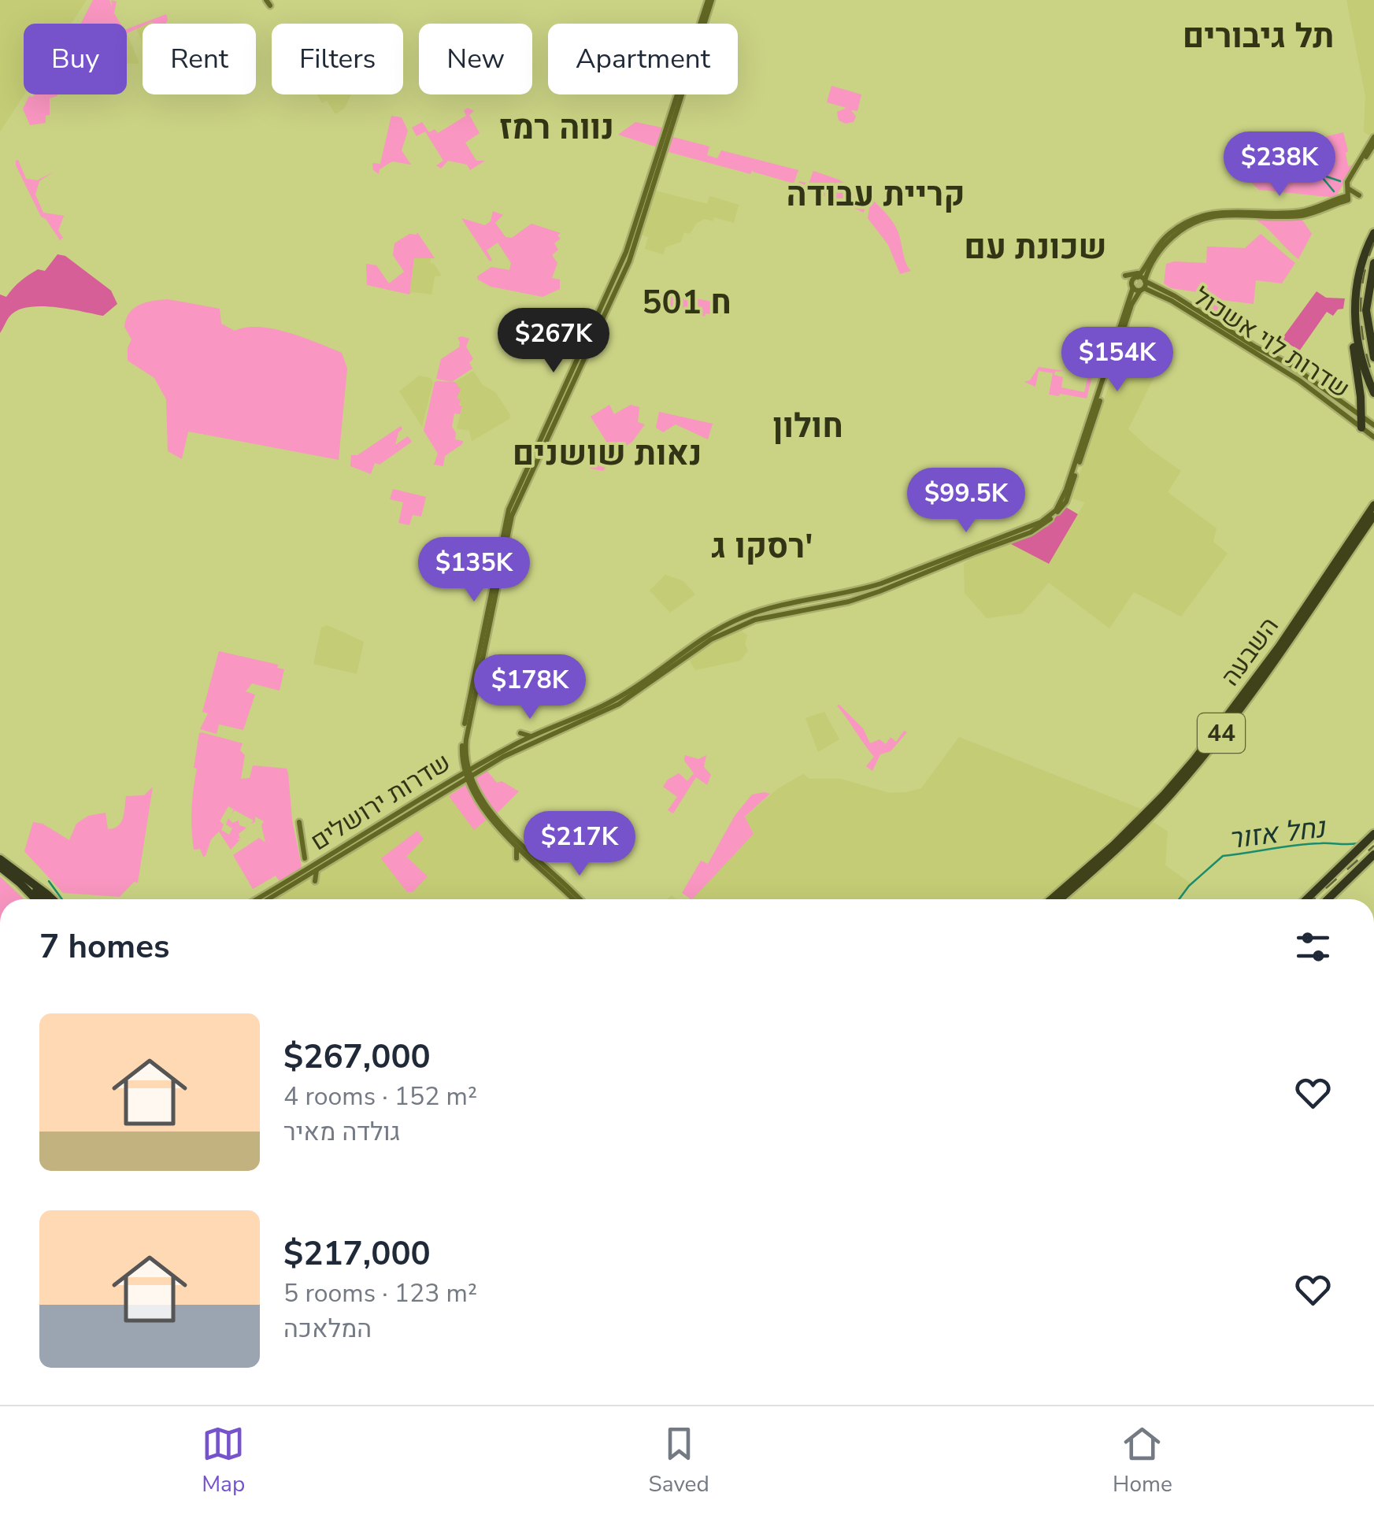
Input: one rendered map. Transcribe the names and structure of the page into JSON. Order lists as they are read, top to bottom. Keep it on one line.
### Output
{"streets":{"highway":["השבעה","44"],"main road":["שדרות לוי אשכול","שדרות ירושלים"]},"districts":["תל גיבורים","נווה רמז","קריית עבודה","שכונת עם","ח 501","חולון","נאות שושנים","רסקו ג'"],"water":["נחל אזור"],"page":{"chip":["Buy","Rent","Filters","New","Apartment"],"price":["$238K","$267K","$154K","$99.5K","$135K","$178K","$217K"],"heading":"7 homes","list":[{"name":"$267,000","note":"4 rooms · 152 m² · גולדה מאיר"},{"name":"$217,000","note":"5 rooms · 123 m² · המלאכה"}],"tabs":["Map","Saved","Home"]}}
